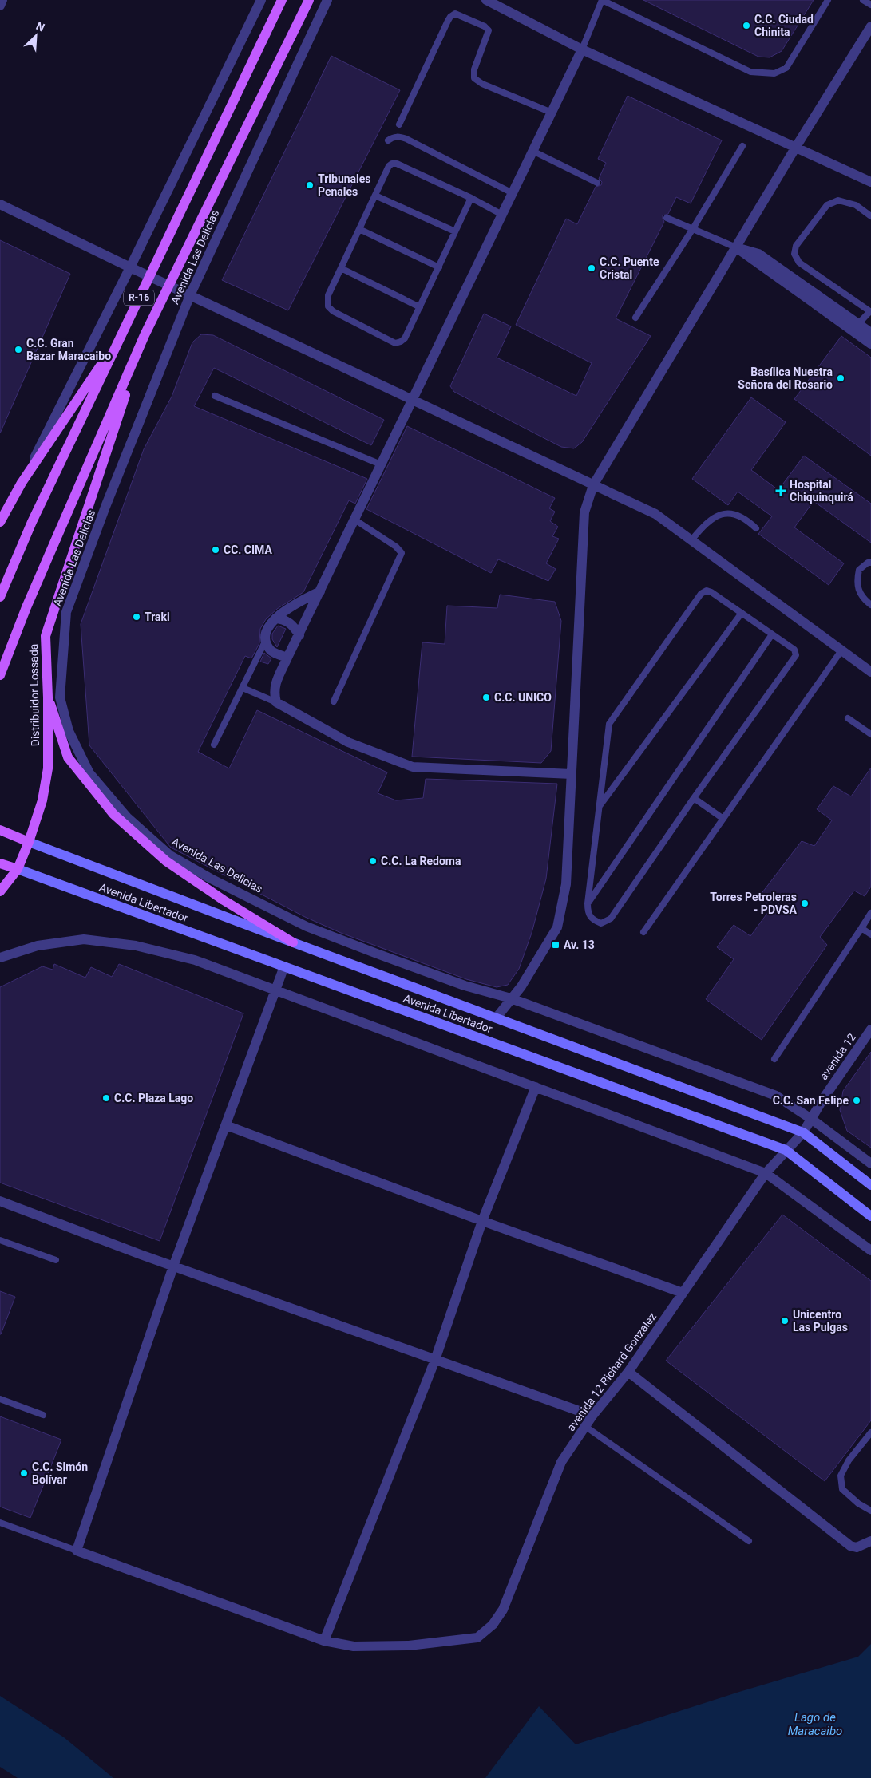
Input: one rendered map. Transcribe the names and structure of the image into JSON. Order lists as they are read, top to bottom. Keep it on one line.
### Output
{"streets":{"main road":["Avenida Las Delicias","R-16","Distribuidor Lossada","Avenida Libertador"],"street":["avenida 12","avenida 12 Richard Gonzalez"]},"crossings":[["Avenida Las Delicias","Distribuidor Lossada"],["Avenida Las Delicias","avenida 12"],["Distribuidor Lossada","Avenida Libertador"],["Avenida Libertador","avenida 12"],["avenida 12","avenida 12 Richard Gonzalez"]],"water":["Lago de Maracaibo"],"places":{"other":["C.C. Ciudad Chinita","Tribunales Penales","C.C. Puente Cristal","C.C. Gran Bazar Maracaibo","Basílica Nuestra Señora del Rosario","CC. CIMA","Traki","C.C. UNICO","C.C. La Redoma","Torres Petroleras - PDVSA","C.C. Plaza Lago","C.C. San Felipe","Unicentro Las Pulgas","C.C. Simón Bolívar"],"health":["Hospital Chiquinquirá"],"transit":["Av. 13"]},"north":"top right"}
